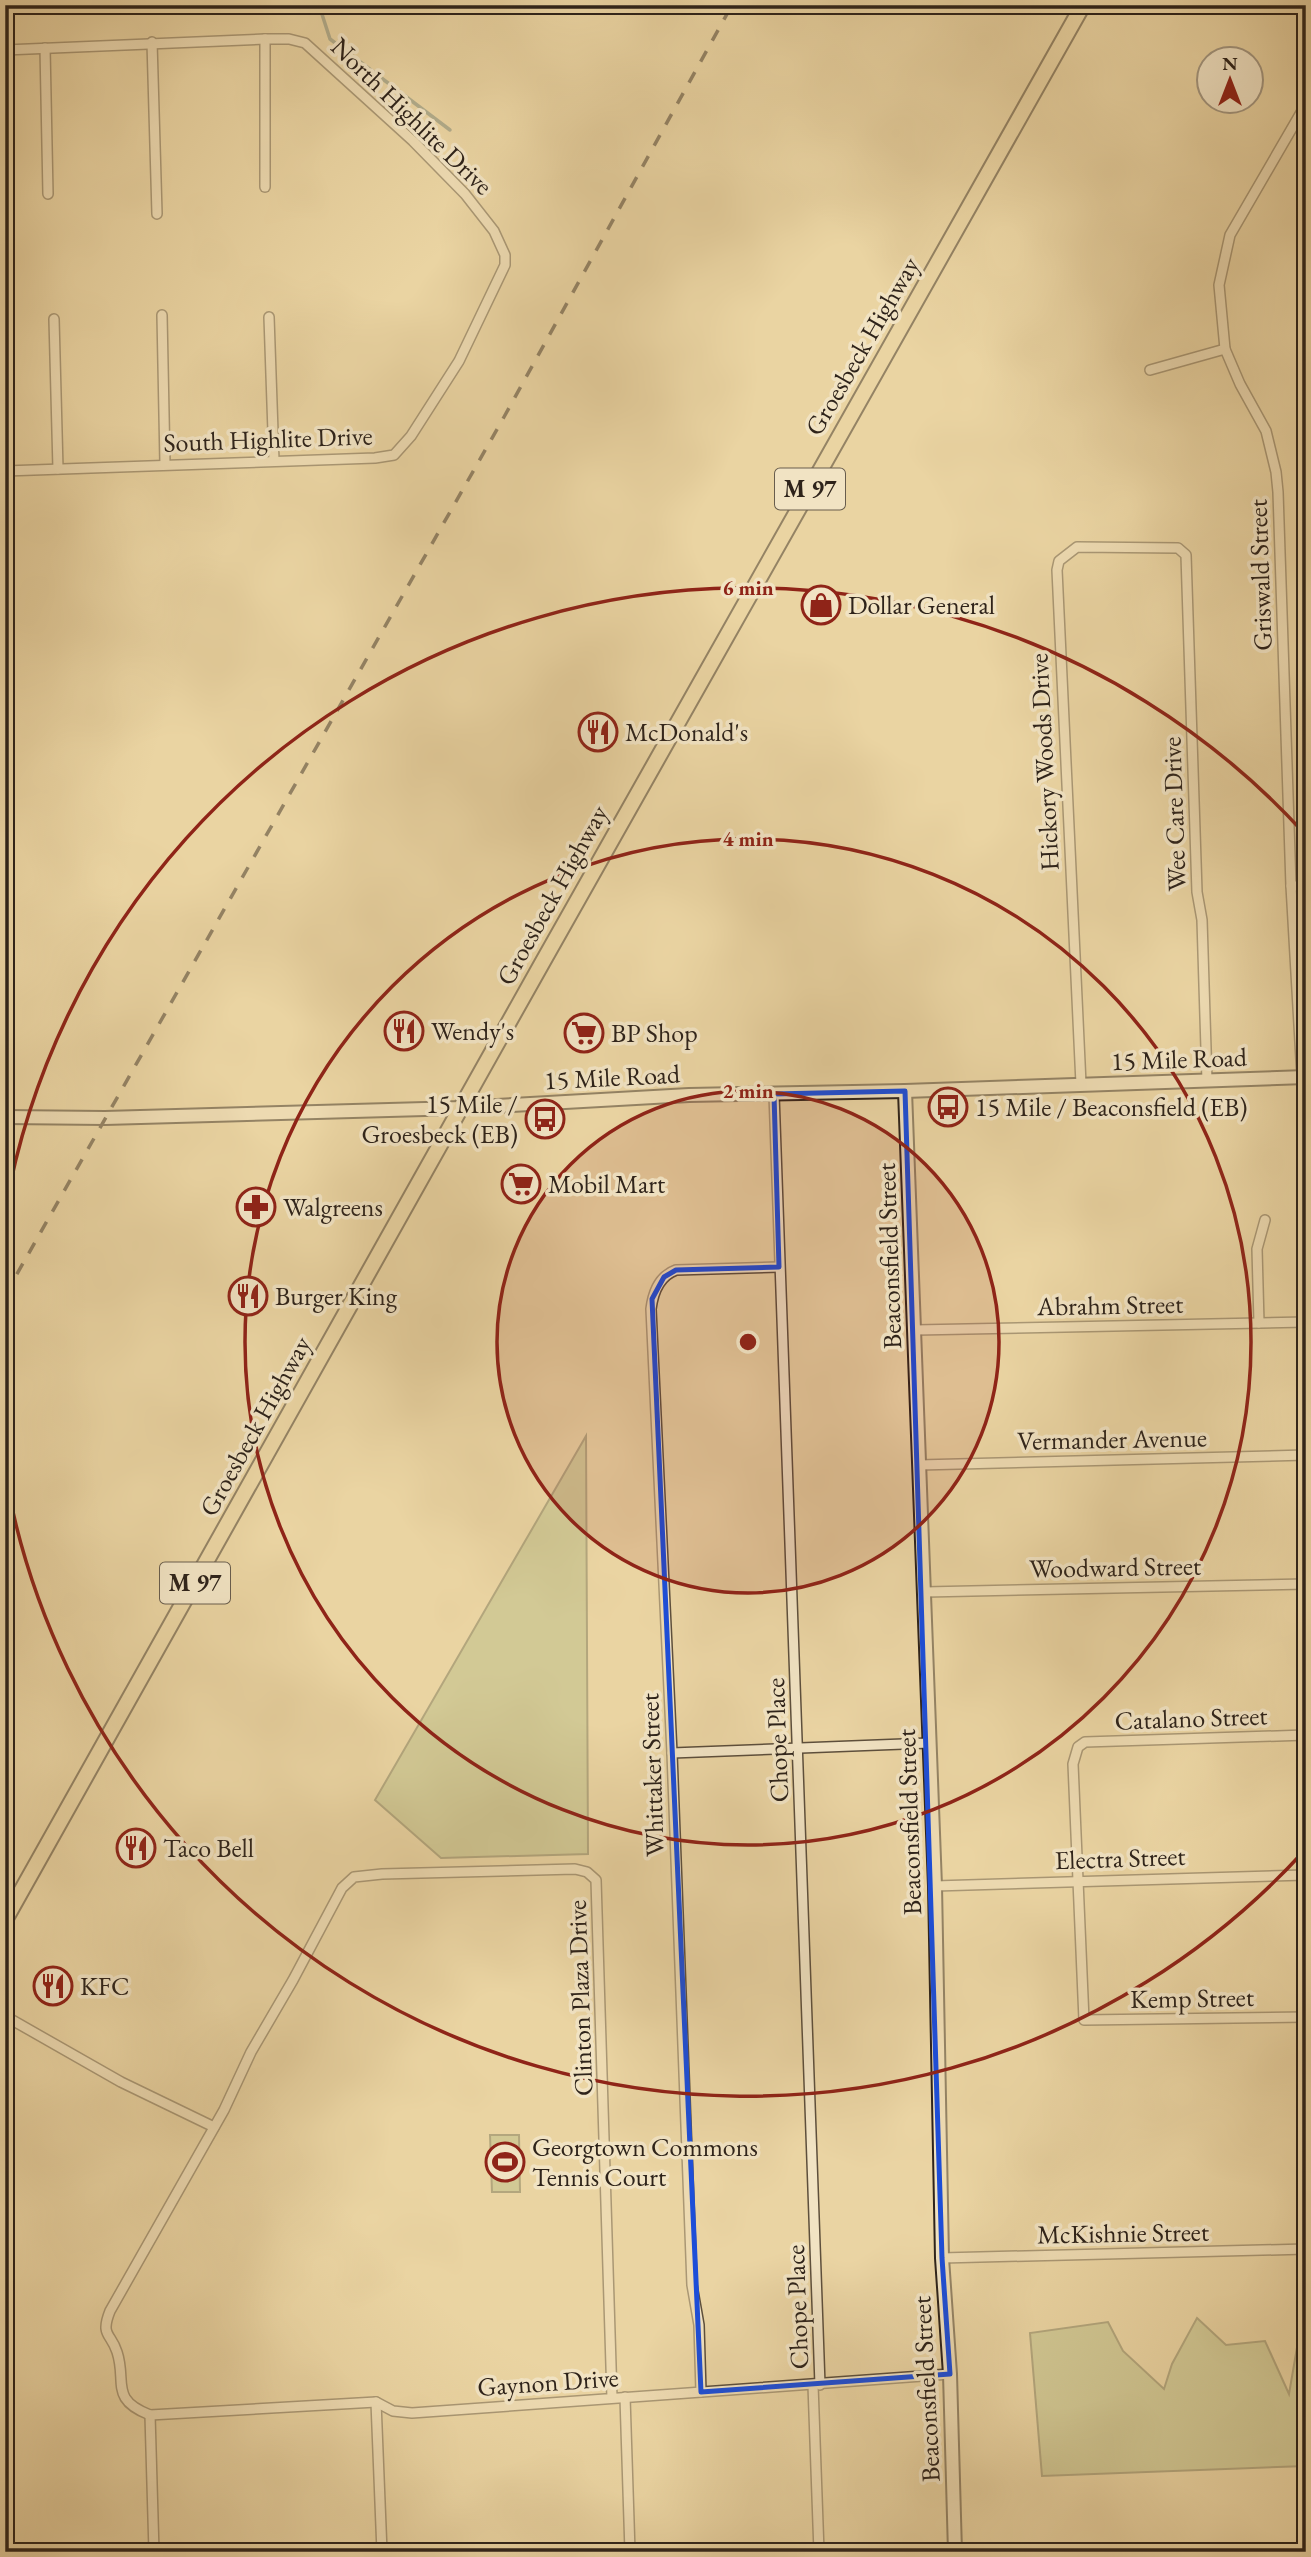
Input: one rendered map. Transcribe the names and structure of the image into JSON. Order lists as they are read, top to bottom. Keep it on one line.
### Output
{"streets":{"main road":["Groesbeck Highway","M 97"],"street":["North Highlite Drive","South Highlite Drive","Griswald Street","Hickory Woods Drive","Wee Care Drive","15 Mile Road","Beaconsfield Street","Abrahm Street","Vermander Avenue","Woodward Street","Catalano Street","Chope Place","Whittaker Street","Electra Street","Clinton Plaza Drive","Kemp Street","McKishnie Street","Gaynon Drive"]},"crossings":[["North Highlite Drive","South Highlite Drive"],["Groesbeck Highway","15 Mile Road"],["Griswald Street","15 Mile Road"],["Hickory Woods Drive","Wee Care Drive"],["Hickory Woods Drive","15 Mile Road"],["Wee Care Drive","15 Mile Road"],["15 Mile Road","Beaconsfield Street"],["15 Mile Road","Chope Place"],["Beaconsfield Street","Abrahm Street"],["Beaconsfield Street","Vermander Avenue"],["Beaconsfield Street","Woodward Street"],["Beaconsfield Street","Electra Street"],["Beaconsfield Street","McKishnie Street"],["Beaconsfield Street","Gaynon Drive"],["Catalano Street","Electra Street"],["Catalano Street","Kemp Street"],["Chope Place","Whittaker Street"],["Chope Place","Gaynon Drive"],["Whittaker Street","Gaynon Drive"],["Electra Street","Kemp Street"],["Clinton Plaza Drive","Gaynon Drive"]],"places":{"shop":["Dollar General"],"restaurant":["McDonald's","Wendy's","Burger King","Taco Bell","KFC"],"supermarket":["BP Shop","Mobil Mart"],"bus stop":["15 Mile / Beaconsfield (EB)","15 Mile / Groesbeck (EB)"],"pharmacy":["Walgreens"],"sports":["Georgtown Commons Tennis Court"]},"north":"top","rings":["6 min","4 min","2 min"]}
